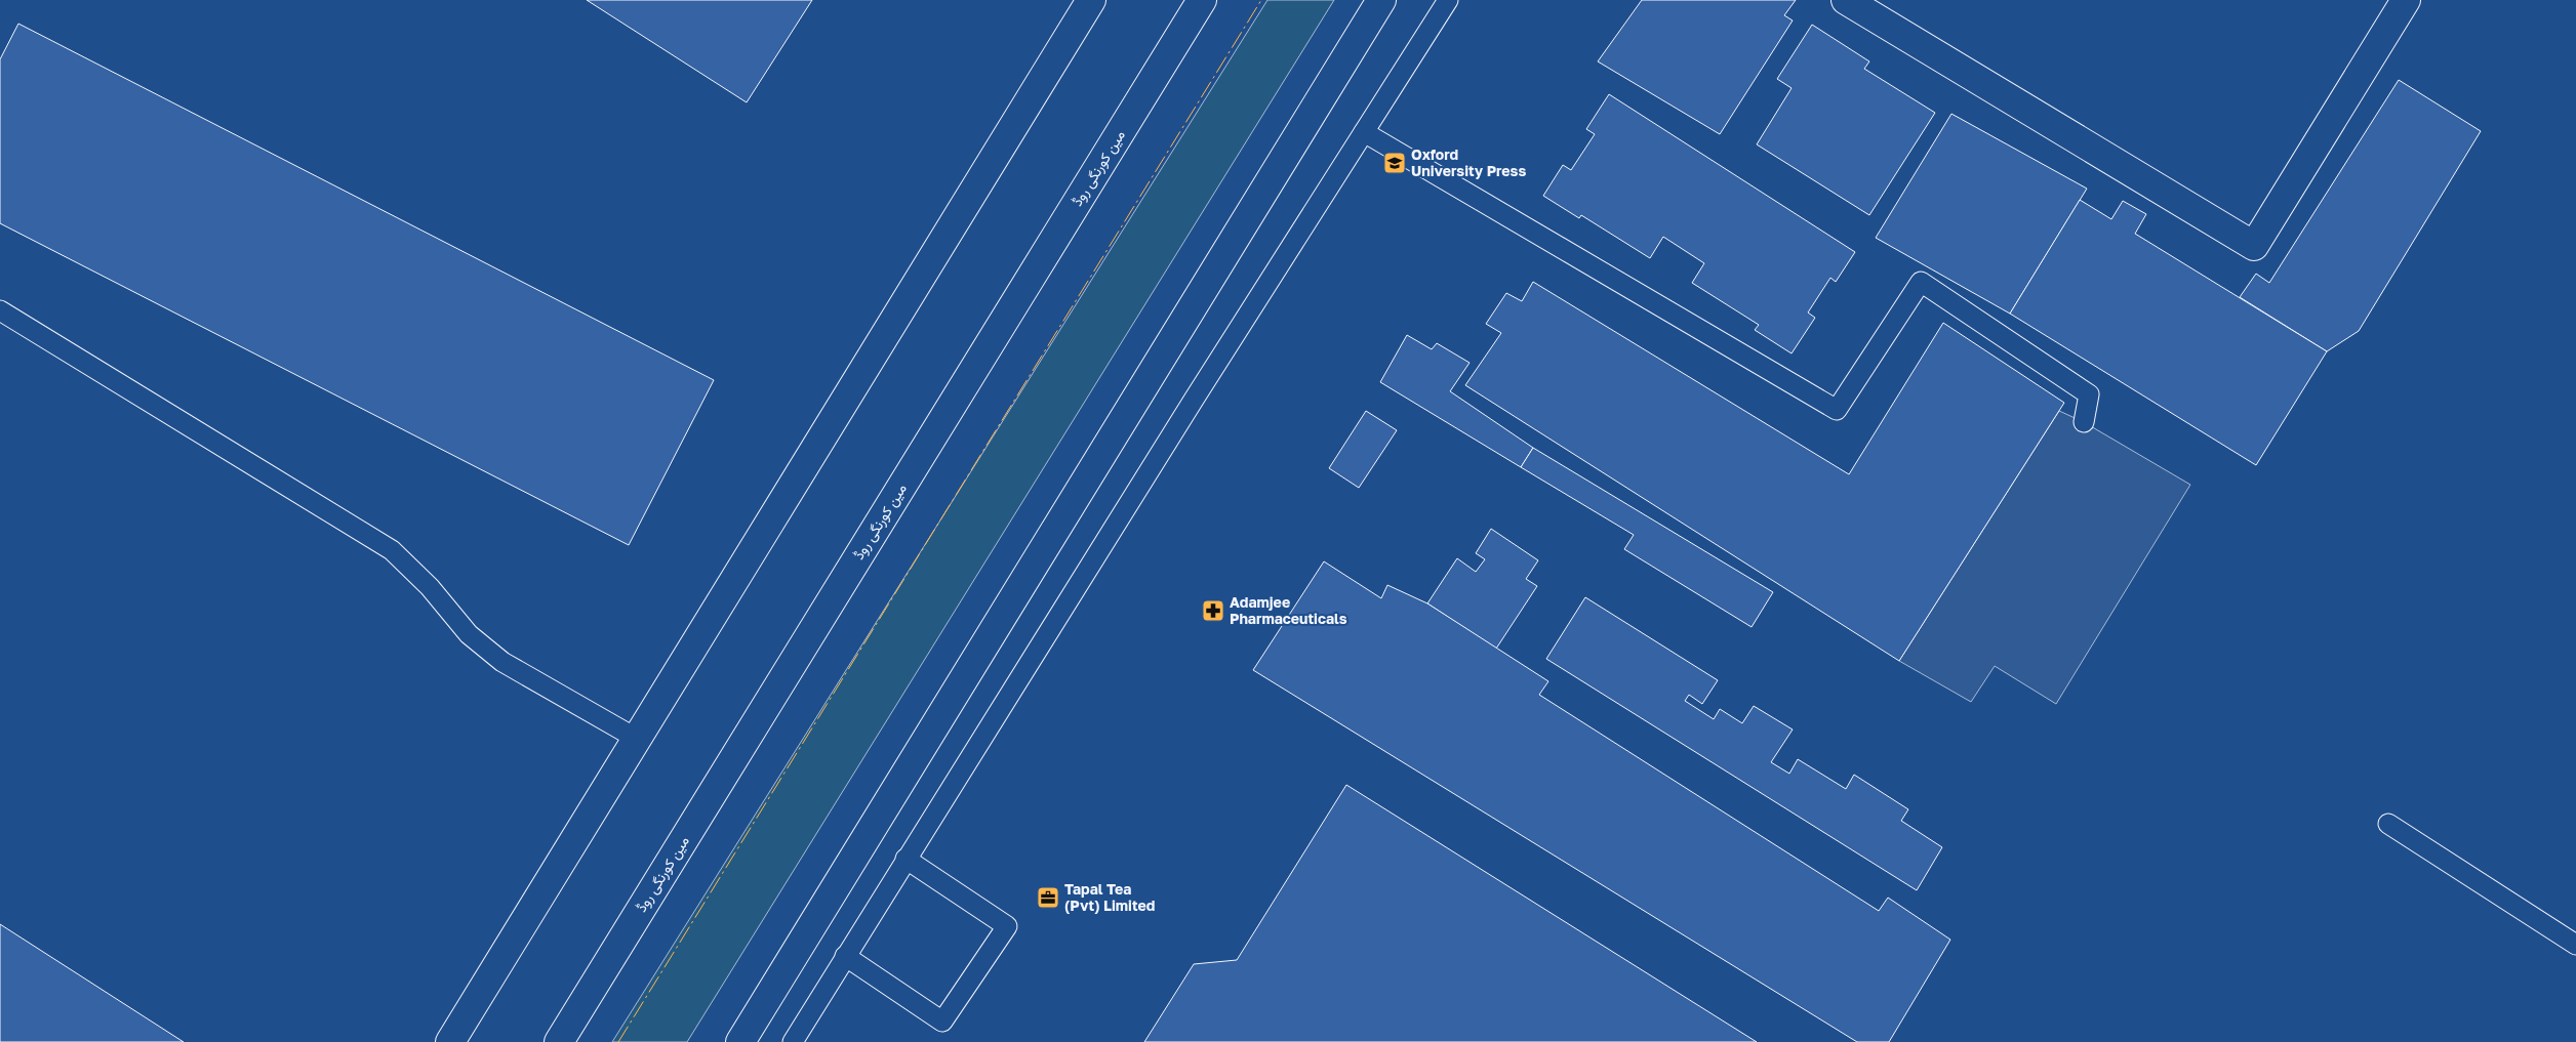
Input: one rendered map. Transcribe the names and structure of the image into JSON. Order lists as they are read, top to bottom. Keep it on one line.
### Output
{"streets":{"main road":["مین کورنگی روڈ"]},"places":{"school or university":["Oxford University Press"],"pharmacy":["Adamjee Pharmaceuticals"],"office":["Tapal Tea (Pvt) Limited"]}}
